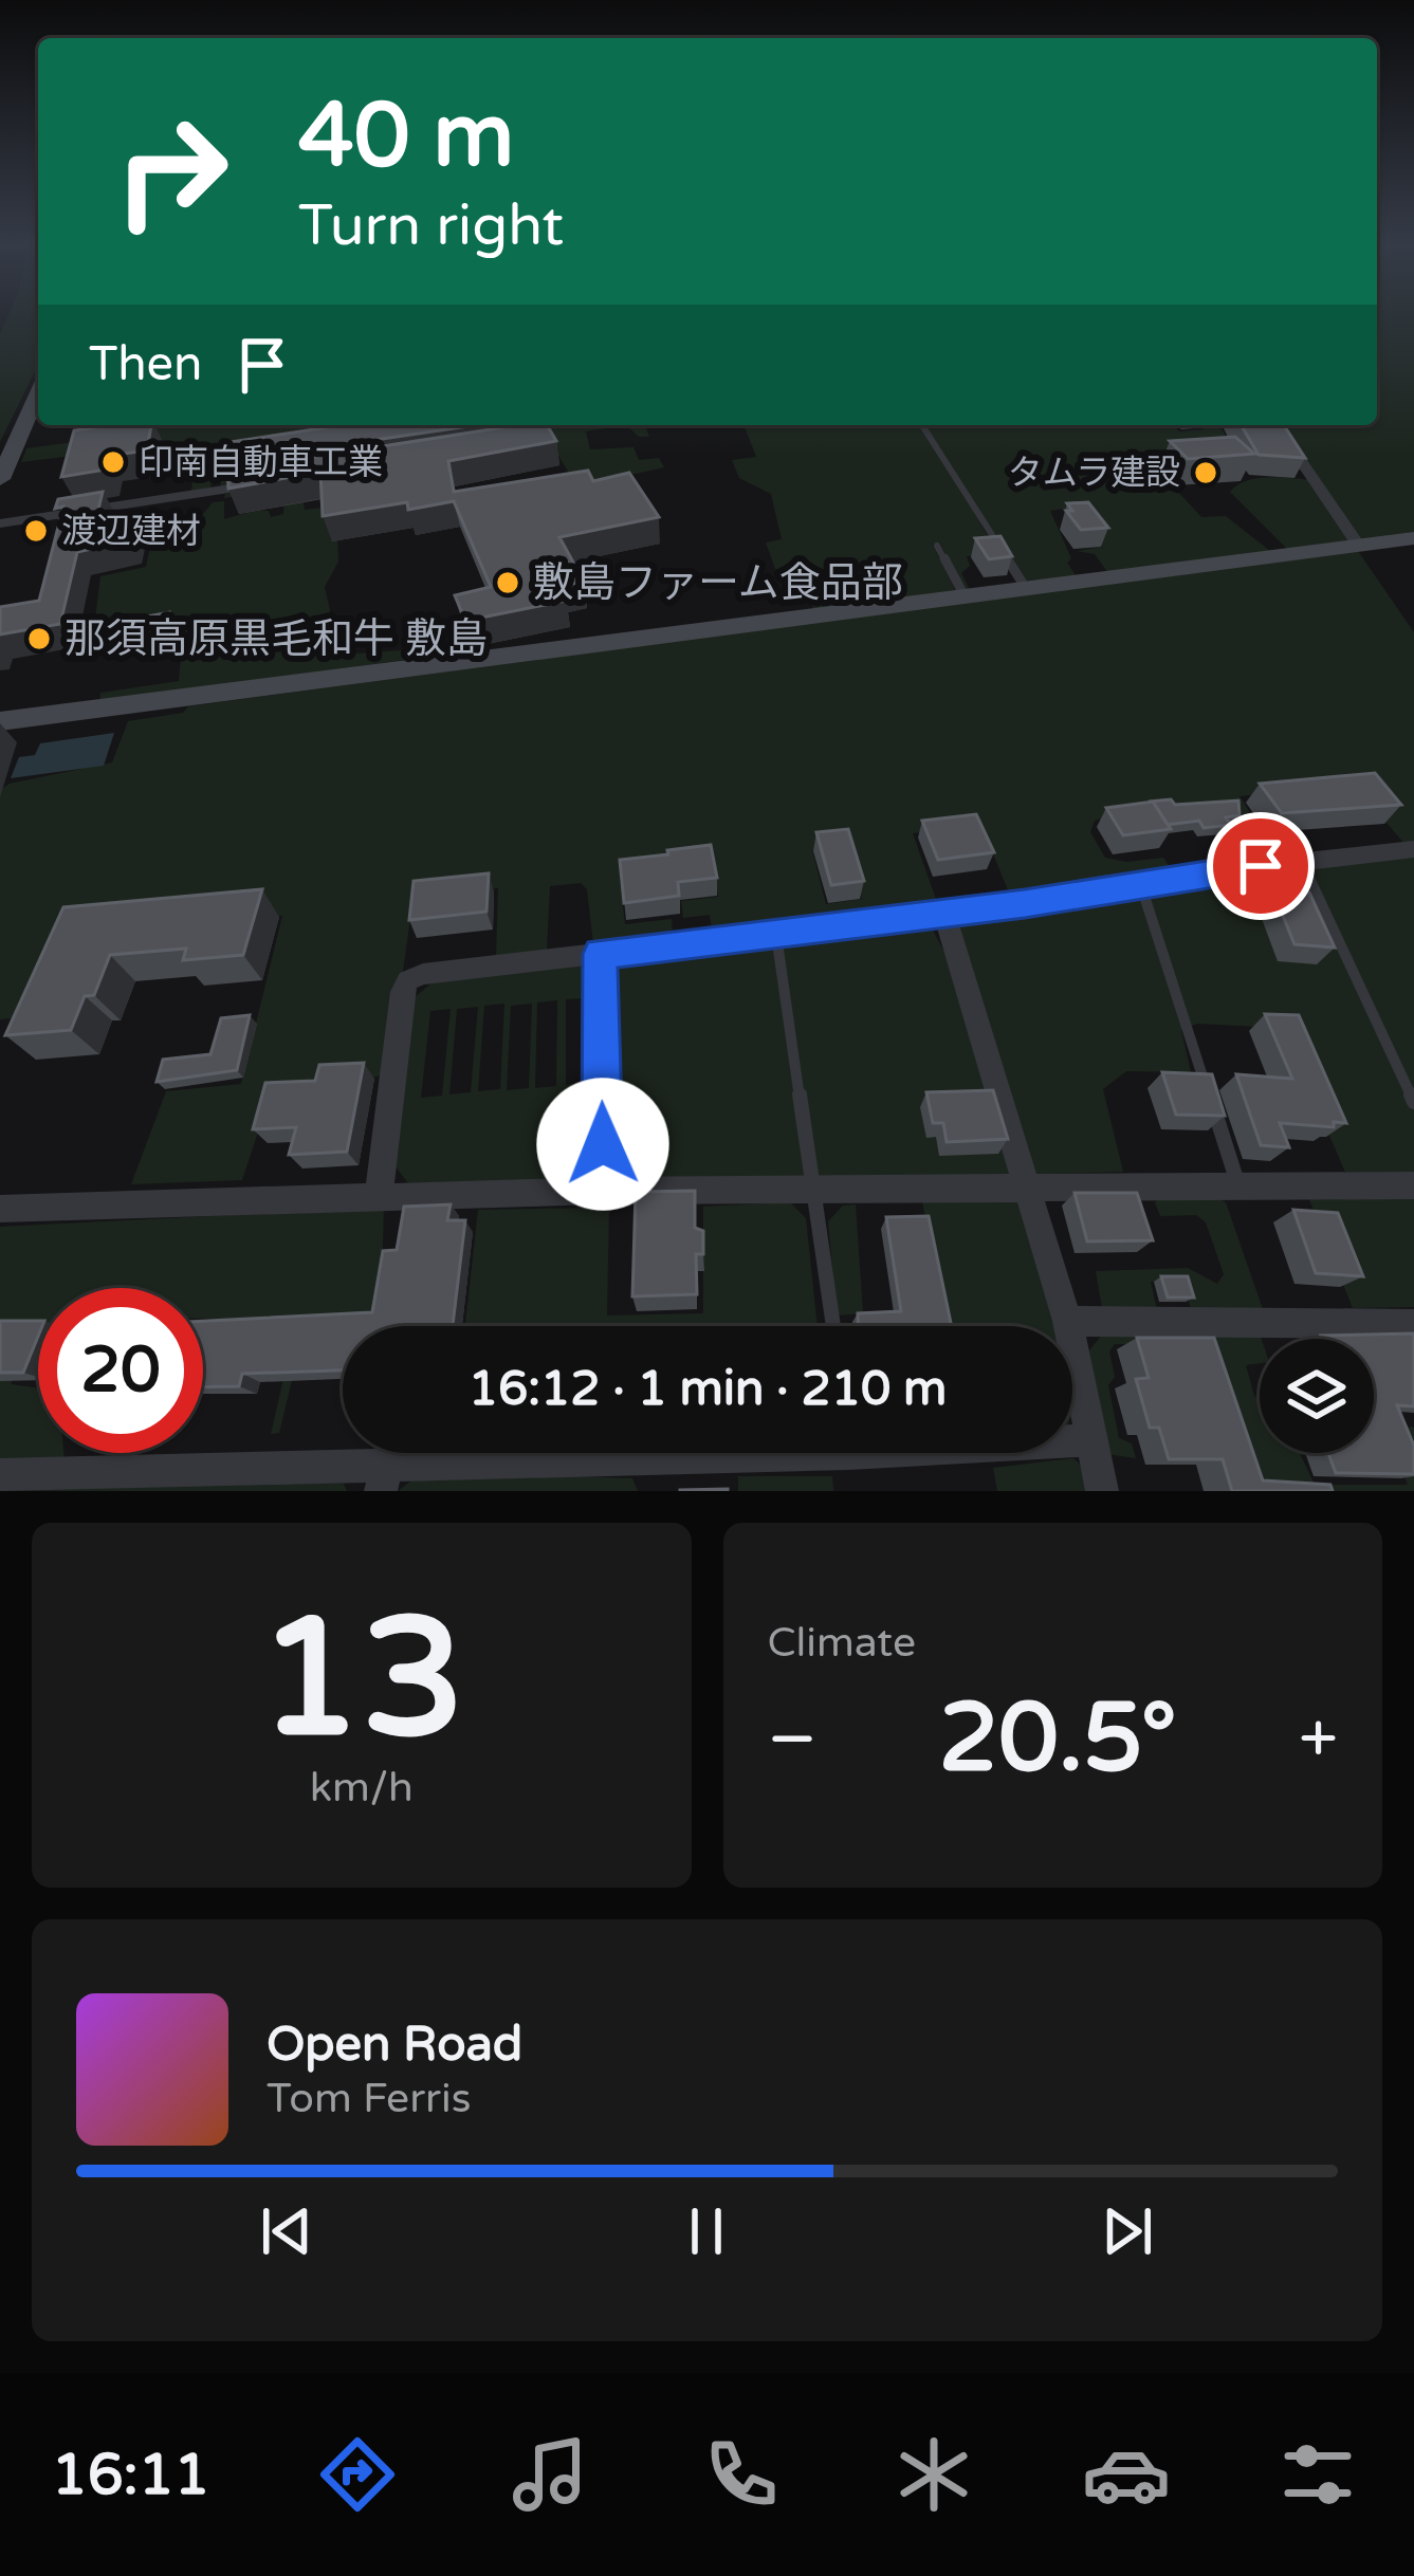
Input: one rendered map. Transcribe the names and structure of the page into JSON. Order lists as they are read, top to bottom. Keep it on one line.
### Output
{"places":["印南自動車工業","タムラ建設","渡辺建材","敷島ファーム食品部","那須高原黒毛和牛 敷島"],"page":{"turn":["40 m","Turn right"],"then":"Then","limit":"20","trip":"16:12 · 1 min · 210 m","tile":[["13","km/h"],"Climate"],"heat":["−","20.5°","+"],"song":["Open Road","Tom Ferris"],"tabs":"16:11"}}
